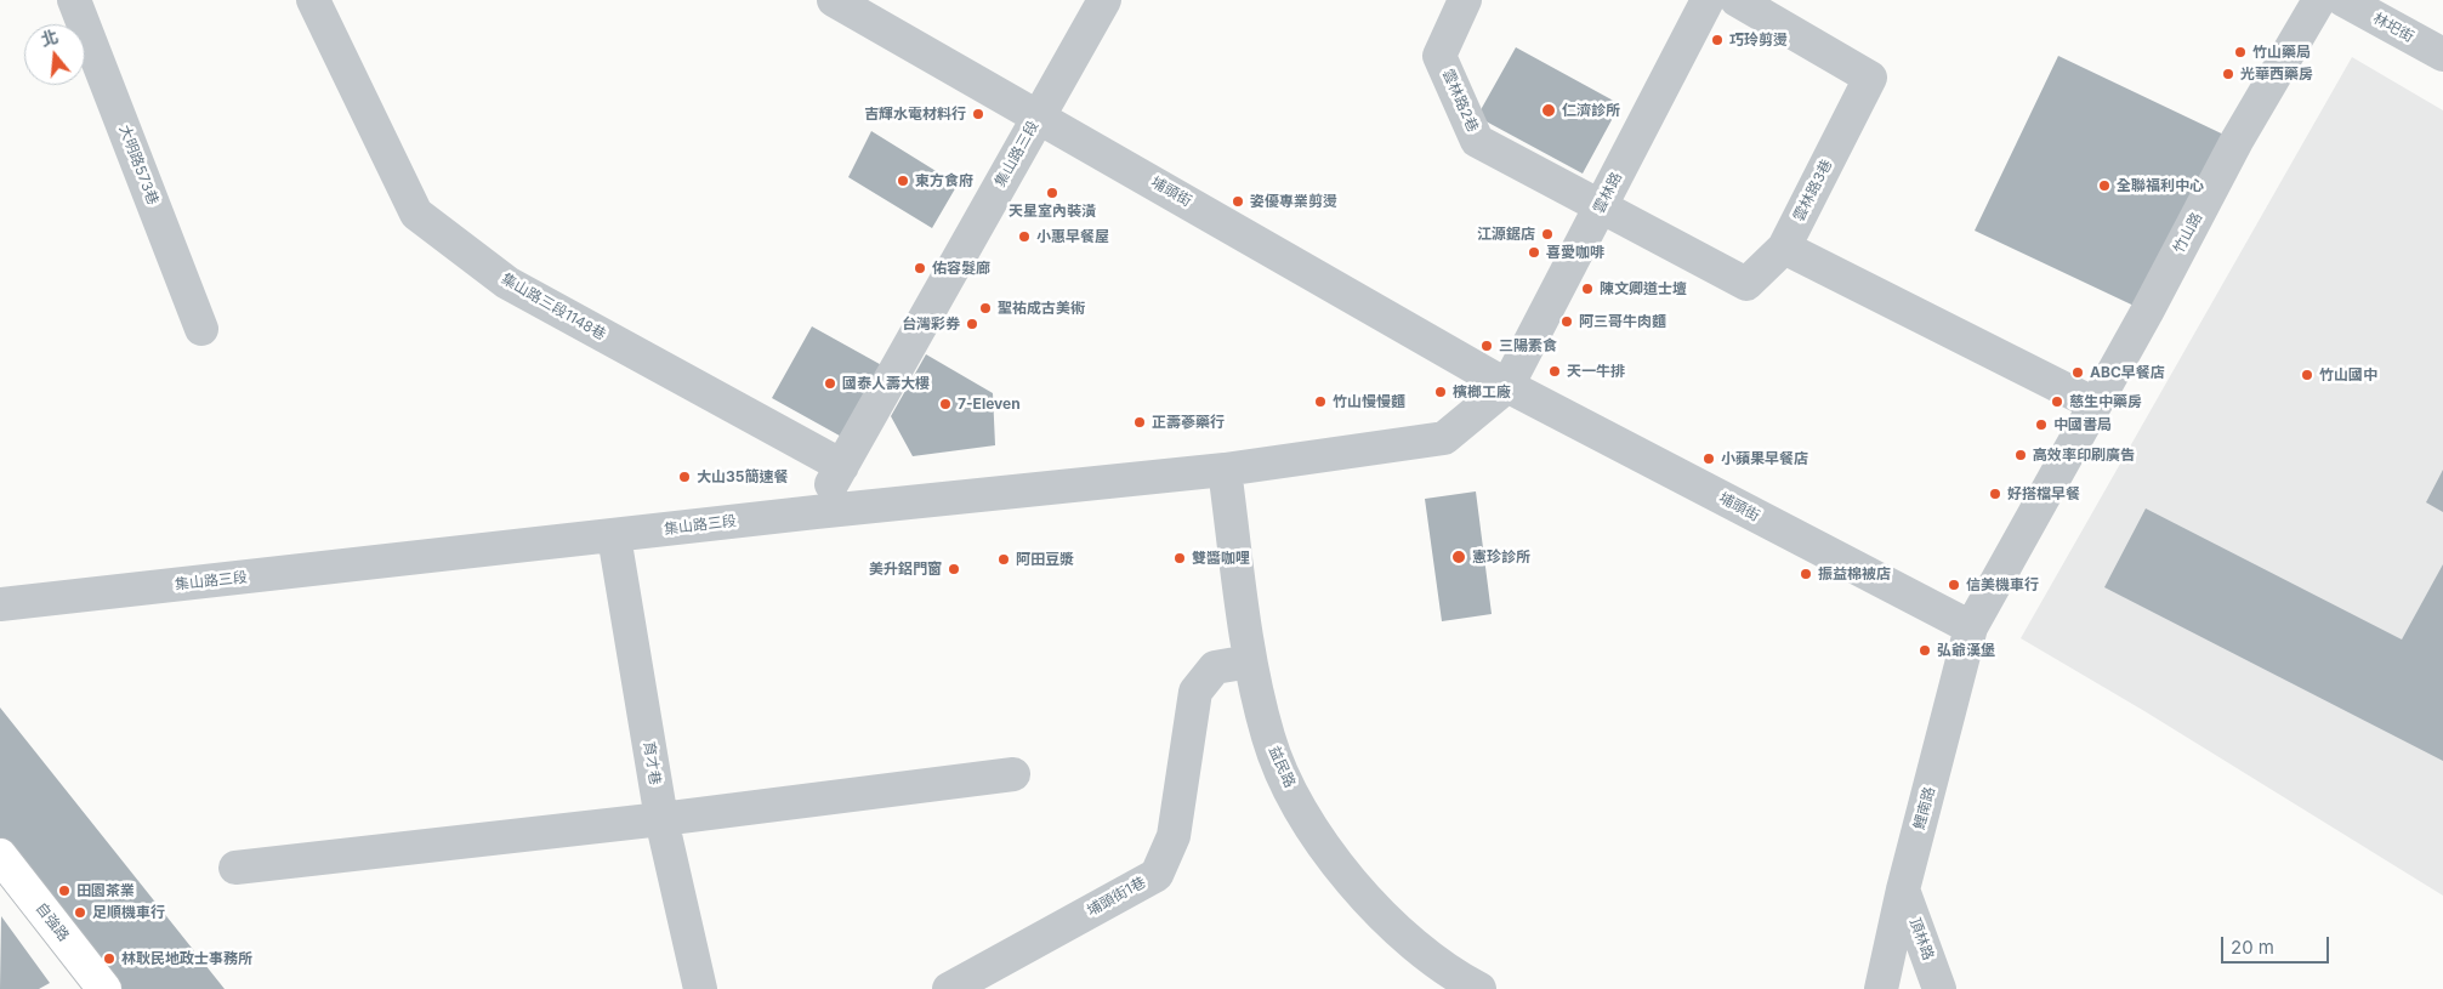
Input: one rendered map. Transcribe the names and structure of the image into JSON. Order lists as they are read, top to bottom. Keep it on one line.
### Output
{"streets":{"main road":["自強路"],"street":["林圯街","雲林路2巷","集山路三段","大明路573巷","雲林路3巷","埔頭街","雲林路","竹山路","集山路三段1148巷","育才巷","益民路","鯉南路","埔頭街1巷","頂林路"]},"crossings":[["雲林路2巷","雲林路3巷"],["雲林路2巷","雲林路"],["集山路三段","埔頭街"],["集山路三段","集山路三段1148巷"],["集山路三段","育才巷"],["雲林路3巷","雲林路"],["埔頭街","雲林路"],["埔頭街","竹山路"],["埔頭街","鯉南路"],["竹山路","鯉南路"],["益民路","埔頭街1巷"],["鯉南路","頂林路"]],"places":["巧玲剪燙","竹山藥局","光華西藥房","仁濟診所","吉輝水電材料行","東方食府","全聯福利中心","天星室內裝潢","姿優專業剪燙","江源鋸店","小惠早餐屋","喜愛咖啡","佑容髮廊","陳文卿道士壇","聖祐成古美術","阿三哥牛肉麵","台灣彩券","三陽素食","天一牛排","ABC早餐店","竹山國中","國泰人壽大樓","檳榔工廠","竹山慢慢麵","慈生中藥房","7-Eleven","正壽蔘藥行","中國書局","高效率印刷廣告","小蘋果早餐店","大山35簡速餐","好搭檔早餐","憲珍診所","雙醬咖哩","阿田豆漿","美升鋁門窗","振益棉被店","信美機車行","弘爺漢堡","田園茶業","足順機車行","林耿民地政士事務所"],"scale_bar":"20 m","north":"top"}
